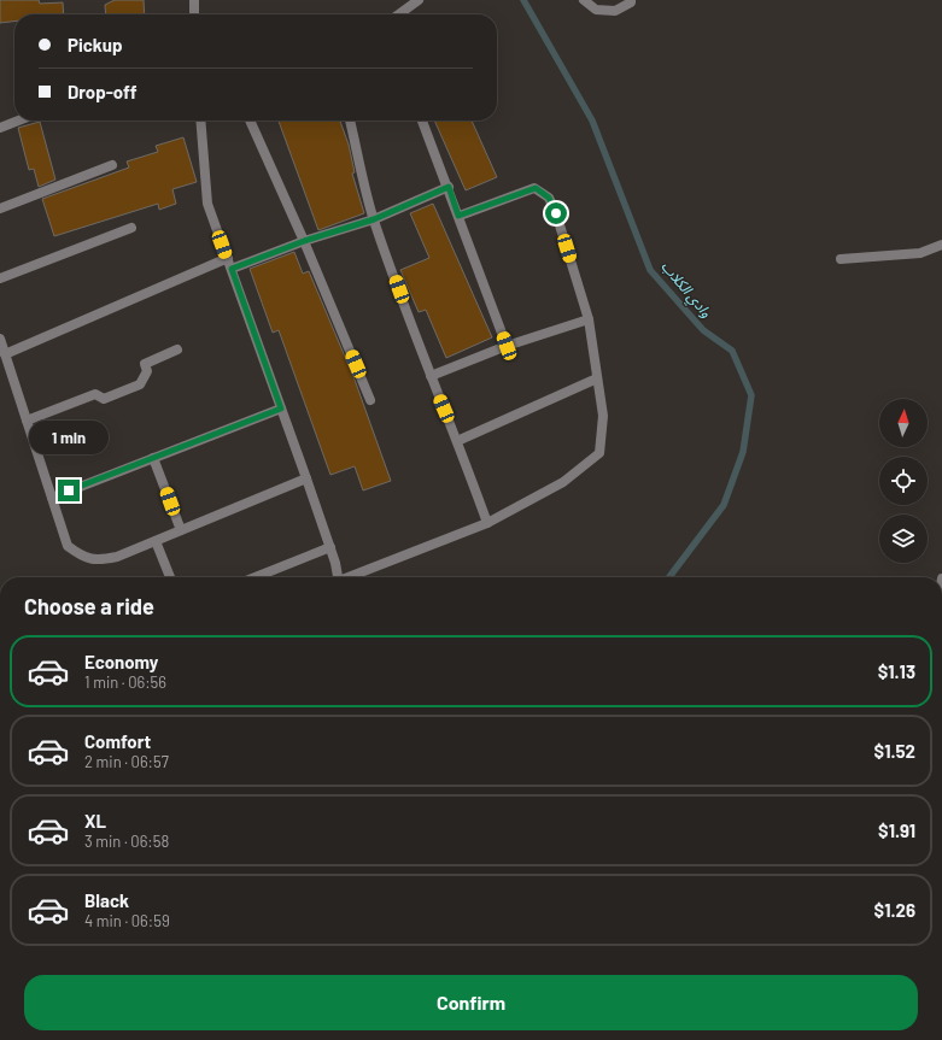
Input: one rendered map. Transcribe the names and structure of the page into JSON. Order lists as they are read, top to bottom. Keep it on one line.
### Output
{"water":["وادي الكلاب"],"north":"top","page":{"banner":["Pickup","Drop-off"],"bubble":"1 min","heading":"Choose a ride","list":[{"name":"Economy","note":"1 min · 06:56","value":"$1.13"},{"name":"Comfort","note":"2 min · 06:57","value":"$1.52"},{"name":"XL","note":"3 min · 06:58","value":"$1.91"},{"name":"Black","note":"4 min · 06:59","value":"$1.26"}],"buttons":"Confirm"}}
